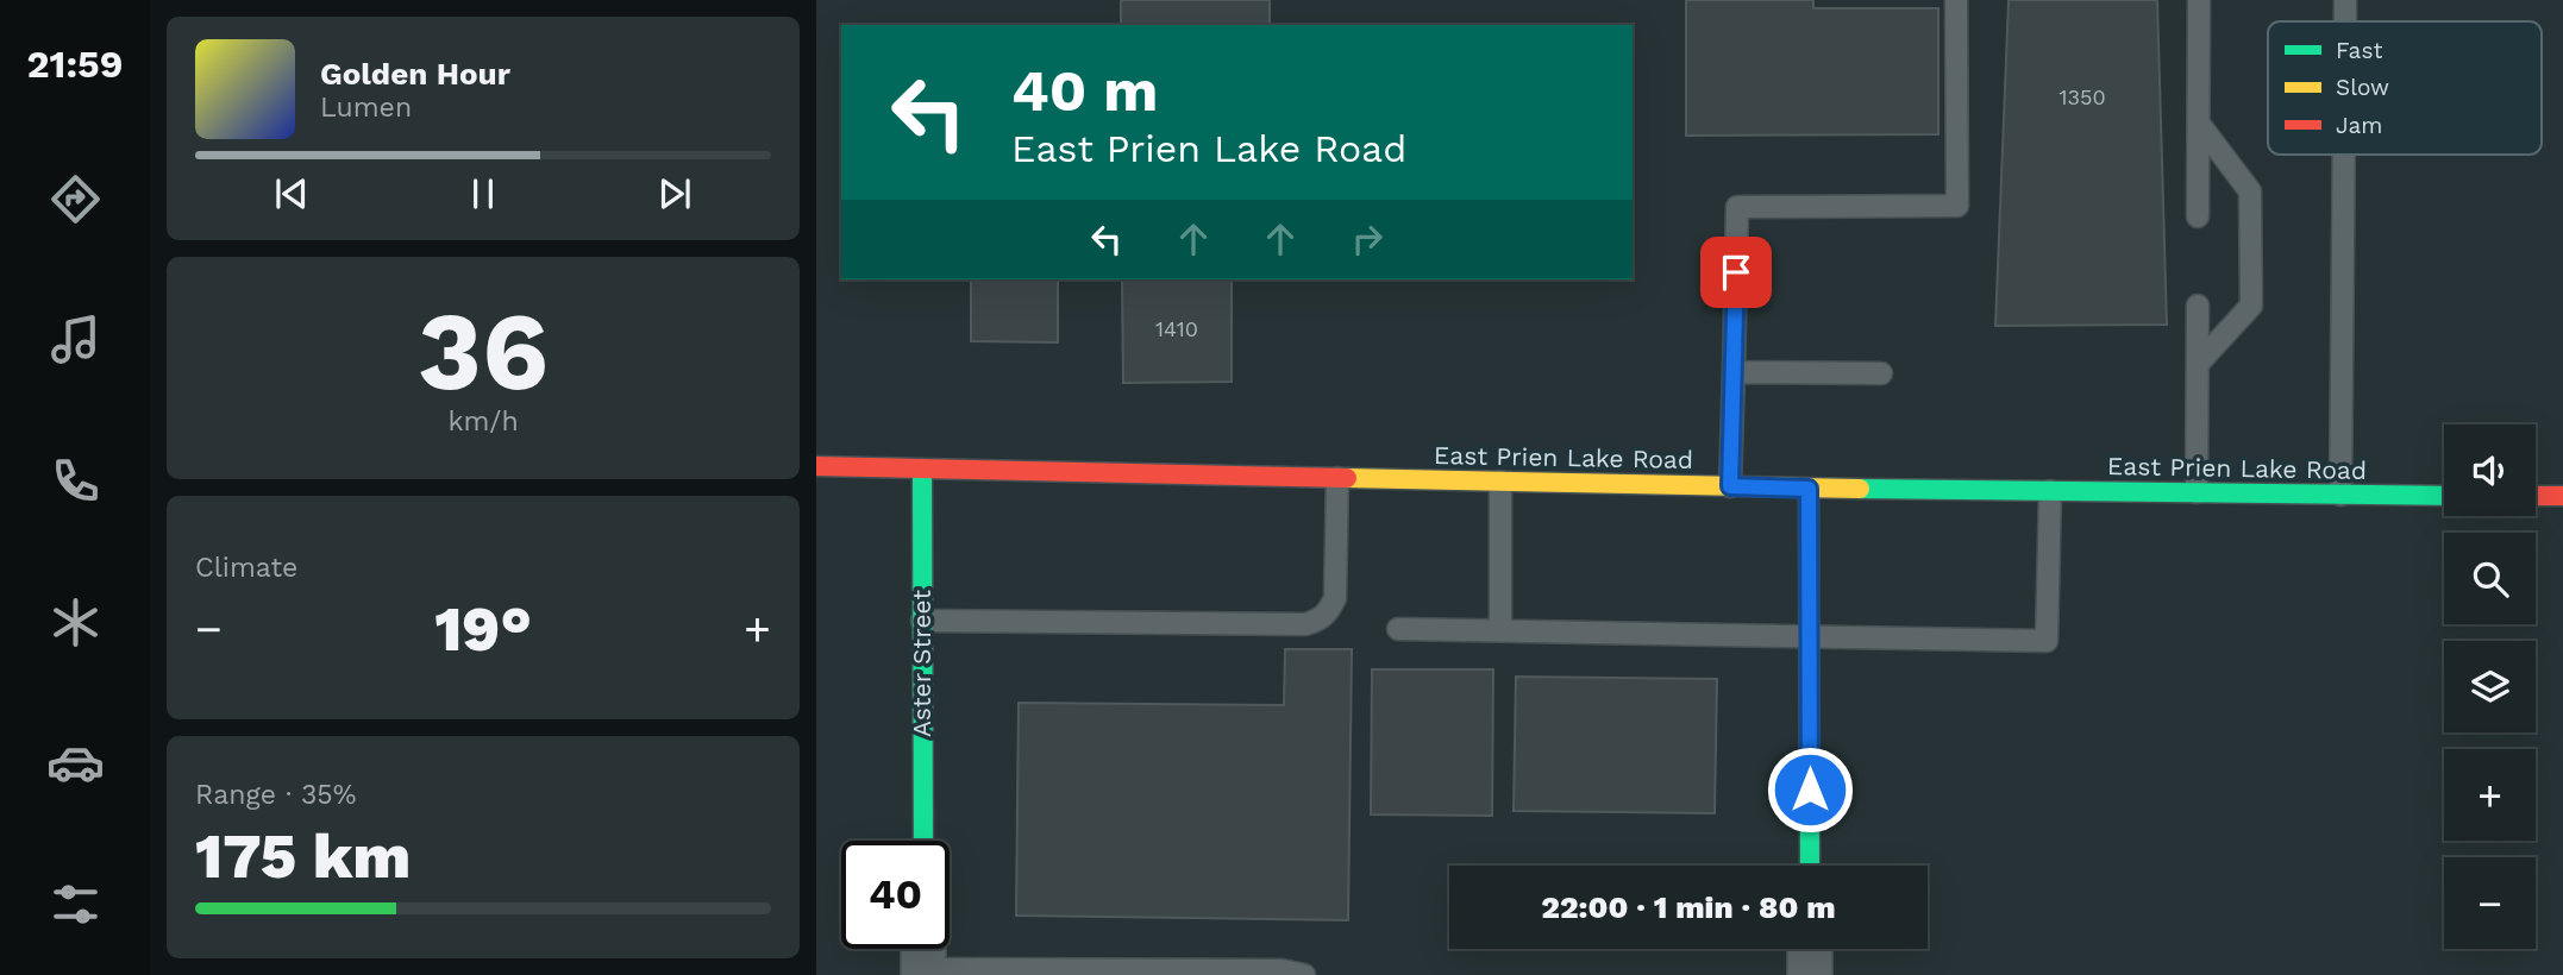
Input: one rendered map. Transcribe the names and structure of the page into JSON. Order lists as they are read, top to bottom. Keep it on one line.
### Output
{"streets":{"street":["East Prien Lake Road","Aster Street"]},"crossings":[["East Prien Lake Road","Aster Street"]],"house_numbers":["1350","1410"],"legend":["Fast","Slow","Jam"],"page":{"tabs":"21:59","turn":["40 m","East Prien Lake Road"],"song":["Golden Hour","Lumen"],"tile":[["36","km/h"],"Climate",["Range · 35%","175 km"]],"map_buttons":["+","−"],"heat":["−","19°","+"],"limit":"40","trip":"22:00 · 1 min · 80 m"}}
